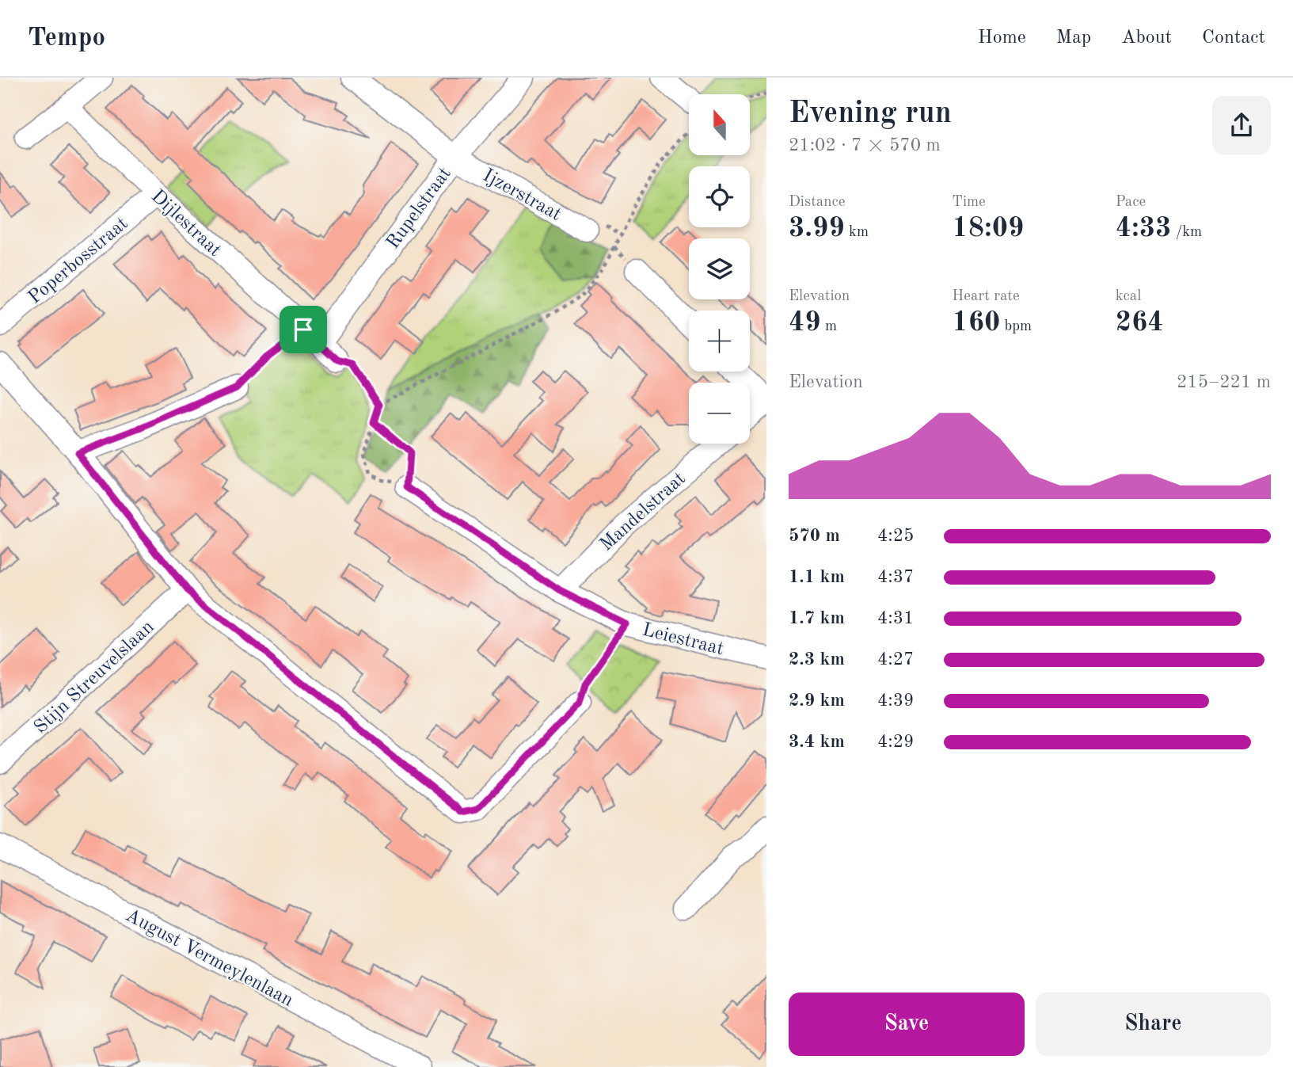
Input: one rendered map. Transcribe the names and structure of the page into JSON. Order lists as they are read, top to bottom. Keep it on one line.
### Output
{"streets":{"street":["Ijzerstraat","Rupelstraat","Dijlestraat","Poperbosstraat","Mandelstraat","Leiestraat","Stijn Streuvelslaan","August Vermeylenlaan"]},"crossings":[["Ijzerstraat","Rupelstraat"],["Rupelstraat","Dijlestraat"],["Dijlestraat","Poperbosstraat"],["Mandelstraat","Leiestraat"]],"north":"top","page":{"header":"Tempo","nav":["Home","Map","About","Contact"],"heading":["Evening run","21:02 · 7 × 570 m"],"map_buttons":["+","−"],"stats":[["Distance","3.99 km"],["Time","18:09"],["Pace","4:33 /km"],["Elevation","49 m"],["Heart rate","160 bpm"],["kcal","264"]],"chart":["Elevation","215–221 m"],"list":[{"name":"570 m","note":"4:25"},{"name":"1.1 km","note":"4:37"},{"name":"1.7 km","note":"4:31"},{"name":"2.3 km","note":"4:27"},{"name":"2.9 km","note":"4:39"},{"name":"3.4 km","note":"4:29"}],"buttons":["Save","Share"]}}
